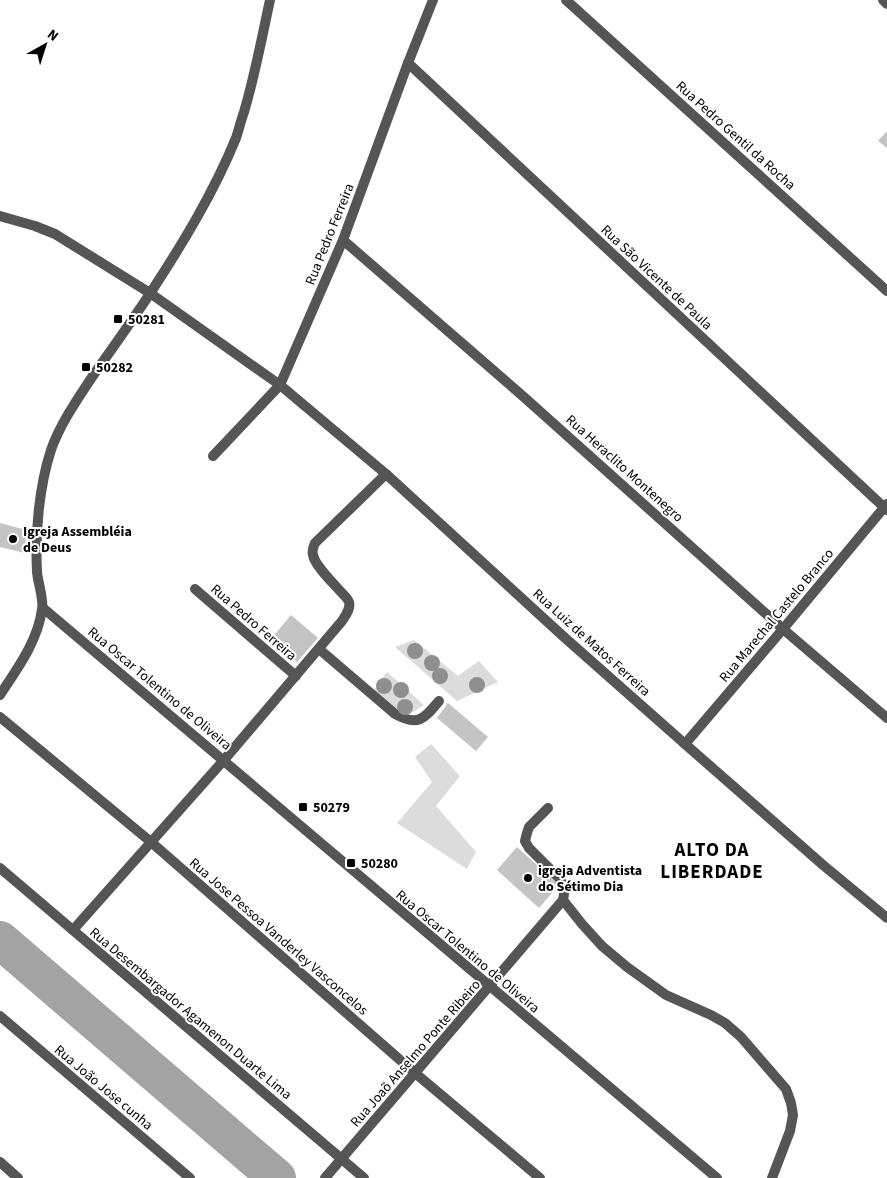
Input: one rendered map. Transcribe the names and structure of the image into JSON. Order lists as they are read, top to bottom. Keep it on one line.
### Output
{"streets":{"street":["Rua Pedro Gentil da Rocha","Rua Pedro Ferreira","Rua São Vicente de Paula","Rua Heraclito Montenegro","Rua Marechal Castelo Branco","Rua Luiz de Matos Ferreira","Rua Oscar Tolentino de Oliveira","Rua Jose Pessoa Vanderley Vasconcelos","Rua Desembargador Agamenon Duarte Lima","Rua Joaõ Anselmo Ponte Ribeiro","Rua João Jose cunha"]},"crossings":[["Rua Pedro Ferreira","Rua São Vicente de Paula"],["Rua Pedro Ferreira","Rua Heraclito Montenegro"],["Rua Pedro Ferreira","Rua Luiz de Matos Ferreira"],["Rua São Vicente de Paula","Rua Marechal Castelo Branco"],["Rua Heraclito Montenegro","Rua Marechal Castelo Branco"],["Rua Marechal Castelo Branco","Rua Luiz de Matos Ferreira"],["Rua Oscar Tolentino de Oliveira","Rua Joaõ Anselmo Ponte Ribeiro"],["Rua Jose Pessoa Vanderley Vasconcelos","Rua Joaõ Anselmo Ponte Ribeiro"],["Rua Desembargador Agamenon Duarte Lima","Rua Joaõ Anselmo Ponte Ribeiro"]],"districts":["ALTO DA LIBERDADE"],"places":{"transit":["50281","50282","50279","50280"],"other":["Igreja Assembléia de Deus","igreja Adventista do Sétimo Dia"]},"north":"top right"}
